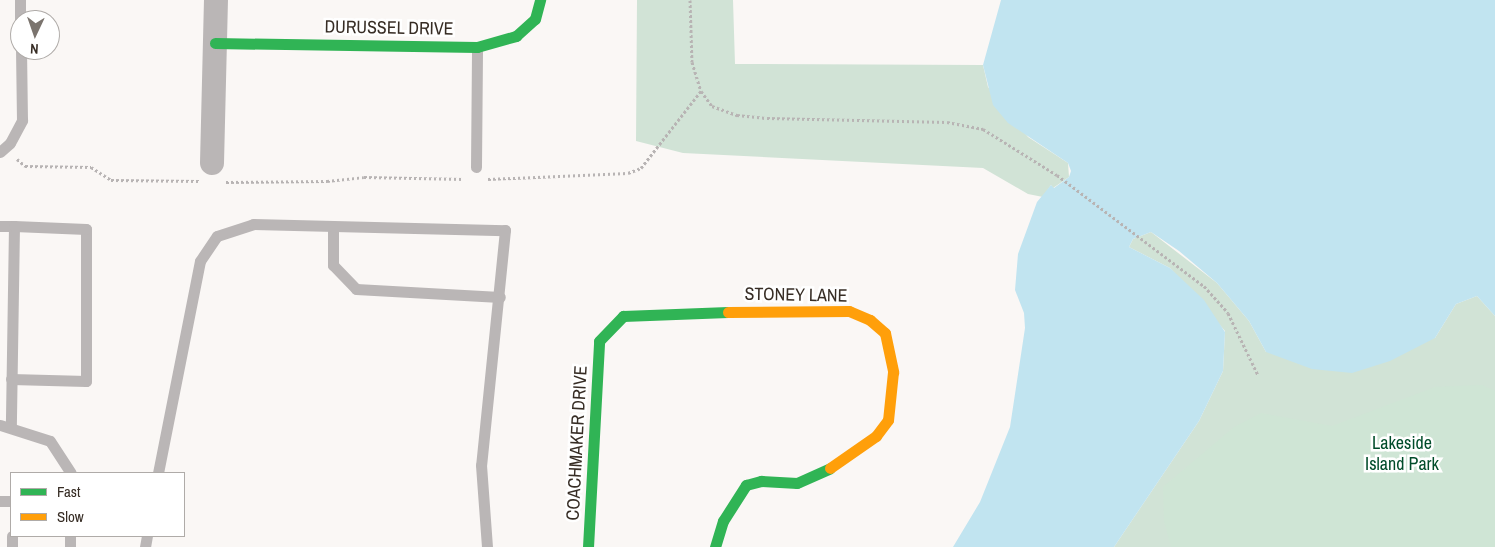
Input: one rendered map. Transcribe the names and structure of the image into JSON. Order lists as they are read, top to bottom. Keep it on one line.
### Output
{"streets":{"street":["DURUSSEL DRIVE","STONEY LANE","COACHMAKER DRIVE"]},"crossings":[["STONEY LANE","COACHMAKER DRIVE"]],"parks":["Lakeside Island Park"],"legend":["Fast","Slow"],"north":"bottom"}
